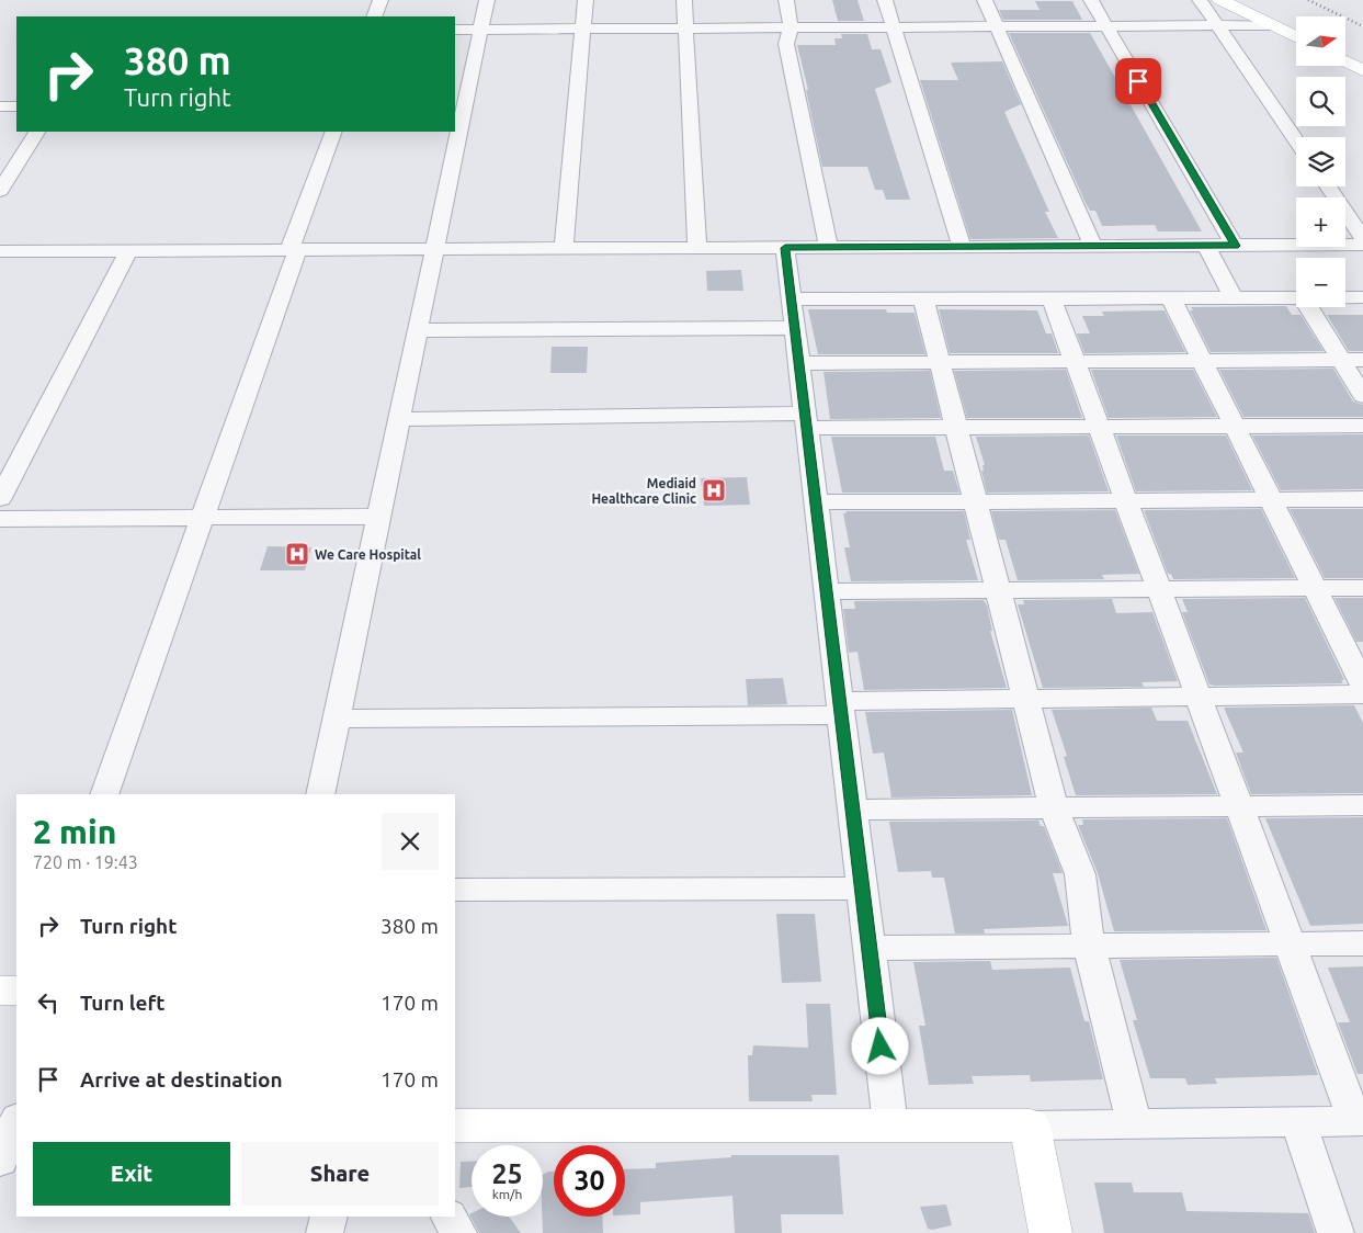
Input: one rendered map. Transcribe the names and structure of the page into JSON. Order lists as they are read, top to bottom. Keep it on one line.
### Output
{"places":{"hospital":["Mediaid Healthcare Clinic","We Care Hospital"]},"north":"right","page":{"map_buttons":["+","−"],"turn":["380 m","Turn right"],"heading":["2 min","720 m · 19:43"],"list":[{"name":"Turn right","value":"380 m"},{"name":"Turn left","value":"170 m"},{"name":"Arrive at destination","value":"170 m"}],"buttons":["Exit","Share"],"speed":"25 km/h","limit":"30"}}
